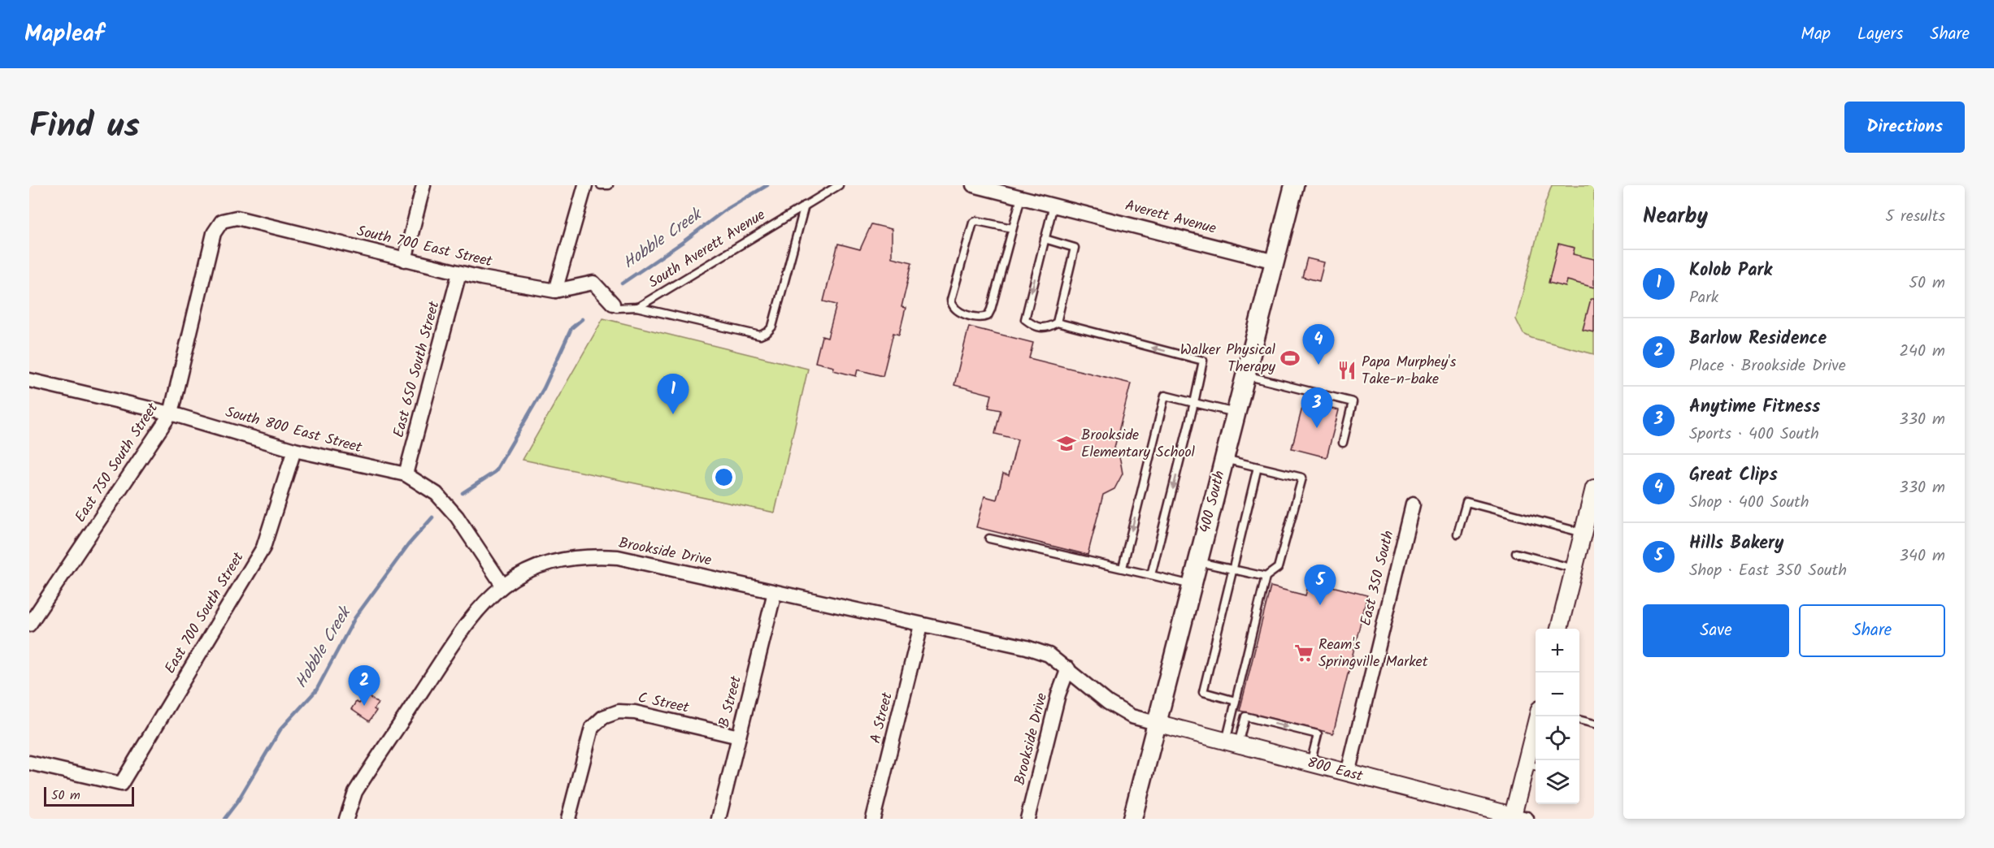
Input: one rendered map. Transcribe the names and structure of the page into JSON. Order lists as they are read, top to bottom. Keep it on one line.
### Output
{"streets":{"main road":["400 South"],"street":["Averett Avenue","South 700 East Street","East 650 South Street","South 800 East Street","East 750 South Street","Brookside Drive","East 350 South","East 700 South Street","B Street","C Street","A Street","800 East"],"lane":["South Averett Avenue"]},"crossings":[["Averett Avenue","400 South"],["South 700 East Street","East 650 South Street"],["South 700 East Street","East 750 South Street"],["East 650 South Street","South 800 East Street"],["South 800 East Street","East 750 South Street"],["South 800 East Street","Brookside Drive"],["South 800 East Street","East 700 South Street"],["400 South","Brookside Drive"],["400 South","800 East"],["Brookside Drive","B Street"],["Brookside Drive","A Street"],["Brookside Drive","800 East"],["East 350 South","800 East"],["B Street","C Street"]],"water":["Hobble Creek"],"places":{"sports":["Walker Physical Therapy"],"restaurant":["Papa Murphey's Take-n-bake"],"school or university":["Brookside Elementary School"],"supermarket":["Ream's Springville Market"]},"scale_bar":"50 m","page":{"header":"Mapleaf","nav":["Map","Layers","Share"],"title":"Find us","buttons":["Directions",["Save","Share"]],"heading":["Nearby","5 results"],"list":[{"mark":"1","name":"Kolob Park","note":"Park","value":"50 m"},{"mark":"2","name":"Barlow Residence","note":"Place · Brookside Drive","value":"240 m"},{"mark":"3","name":"Anytime Fitness","note":"Sports · 400 South","value":"330 m"},{"mark":"4","name":"Great Clips","note":"Shop · 400 South","value":"330 m"},{"mark":"5","name":"Hills Bakery","note":"Shop · East 350 South","value":"340 m"}],"pins":["4","1","3","5","2"],"map_buttons":["+","−"],"scale":"50 m"}}
